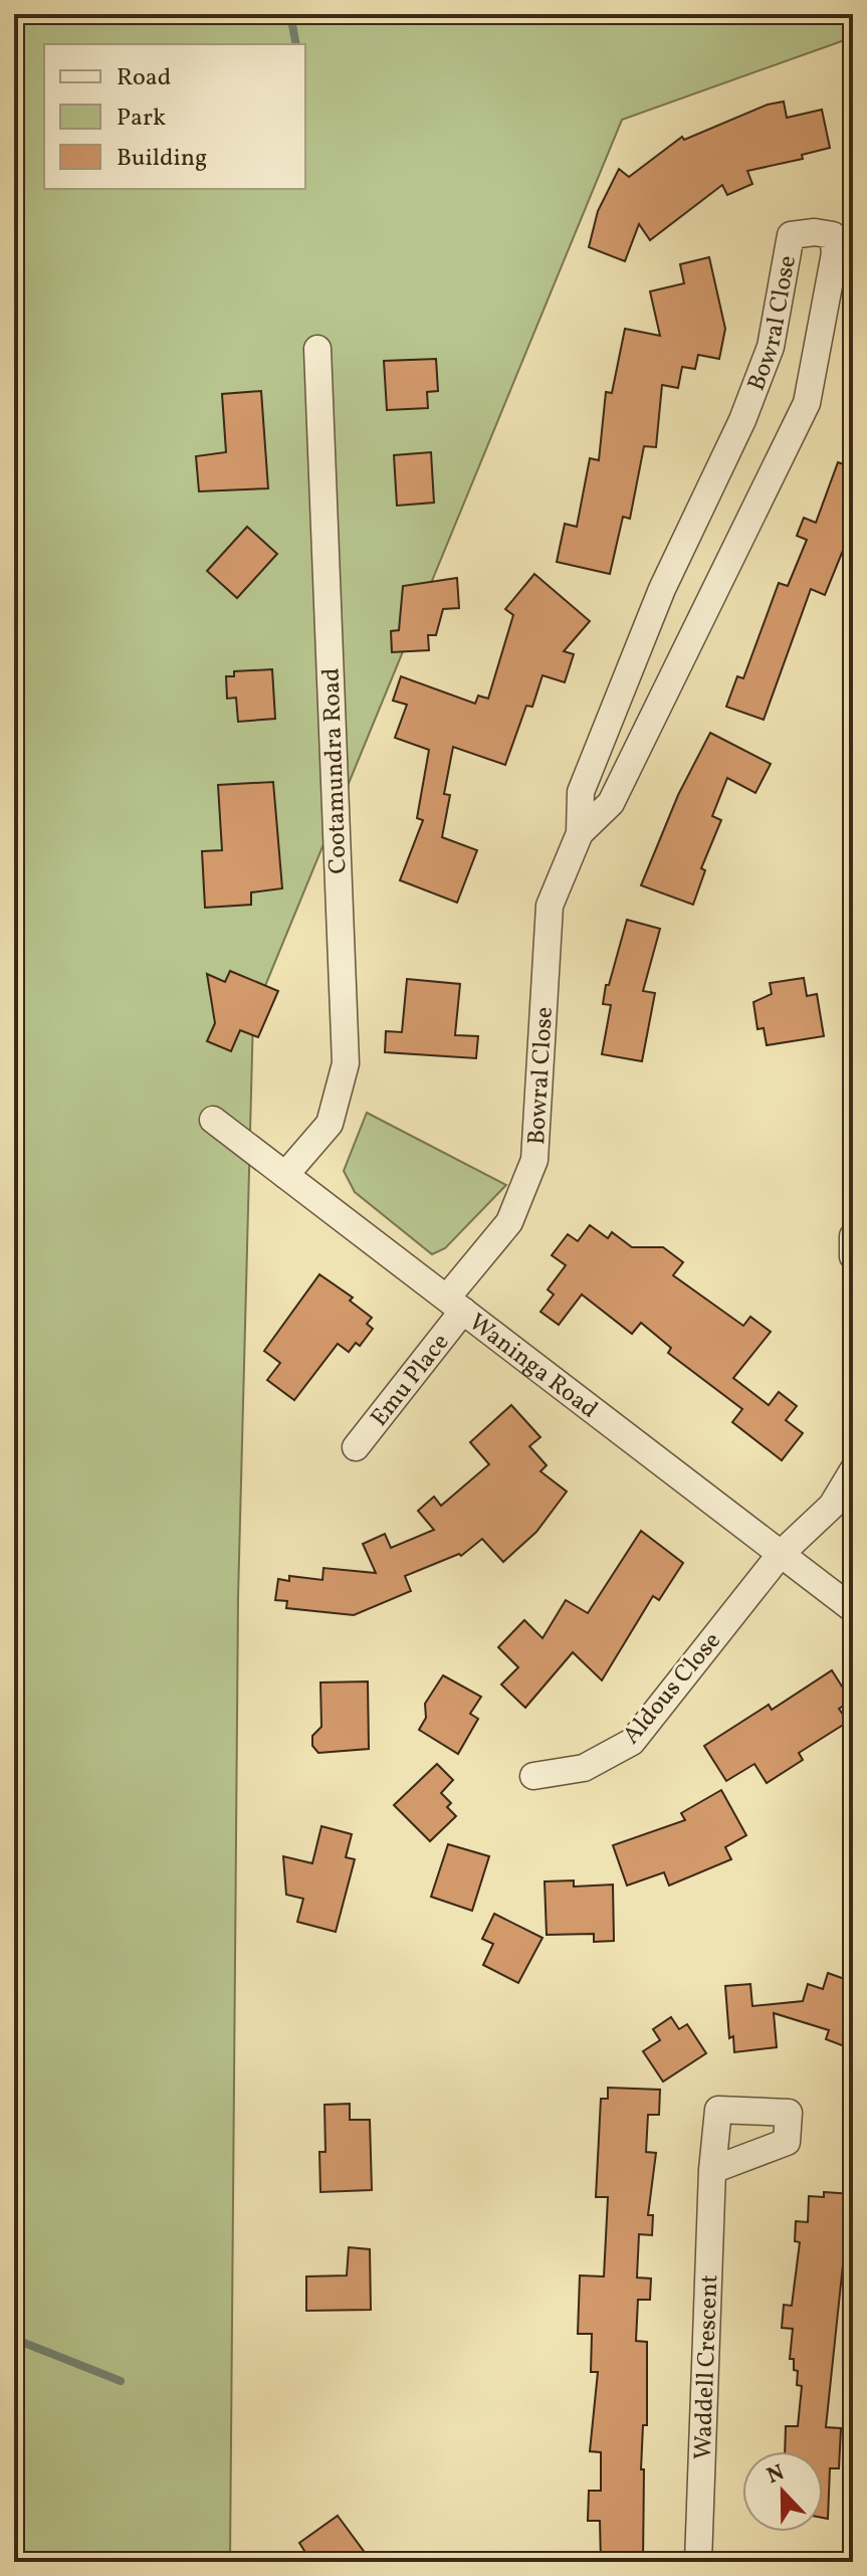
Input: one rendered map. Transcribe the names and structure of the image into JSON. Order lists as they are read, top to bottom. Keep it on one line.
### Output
{"streets":{"street":["Bowral Close","Cootamundra Road","Waninga Road","Emu Place","Aldous Close","Waddell Crescent"]},"crossings":[["Bowral Close","Waninga Road"],["Bowral Close","Emu Place"],["Cootamundra Road","Waninga Road"],["Waninga Road","Emu Place"],["Waninga Road","Aldous Close"]],"legend":["Road","Park","Building"],"north":"top"}
